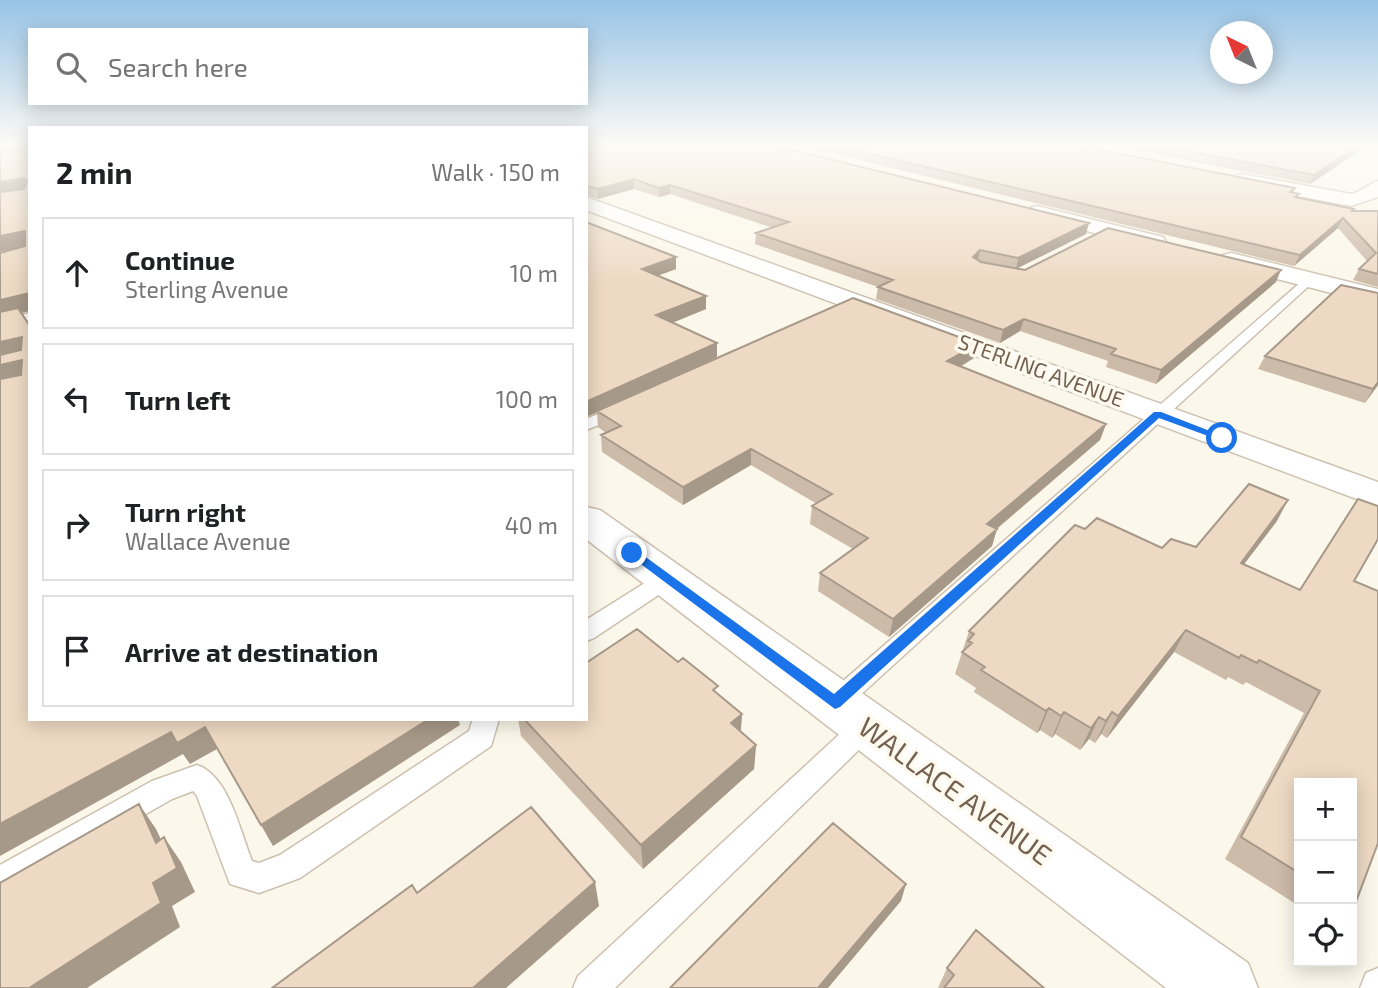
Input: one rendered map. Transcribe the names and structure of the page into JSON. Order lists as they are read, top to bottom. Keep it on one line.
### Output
{"streets":{"street":["STERLING AVENUE","WALLACE AVENUE"]},"north":"top left","page":{"search":"Search here","heading":["2 min","Walk · 150 m"],"list":[["Continue","Sterling Avenue","10 m"],["Turn left","100 m"],["Turn right","Wallace Avenue","40 m"],"Arrive at destination"],"map_buttons":["+","−"]}}
